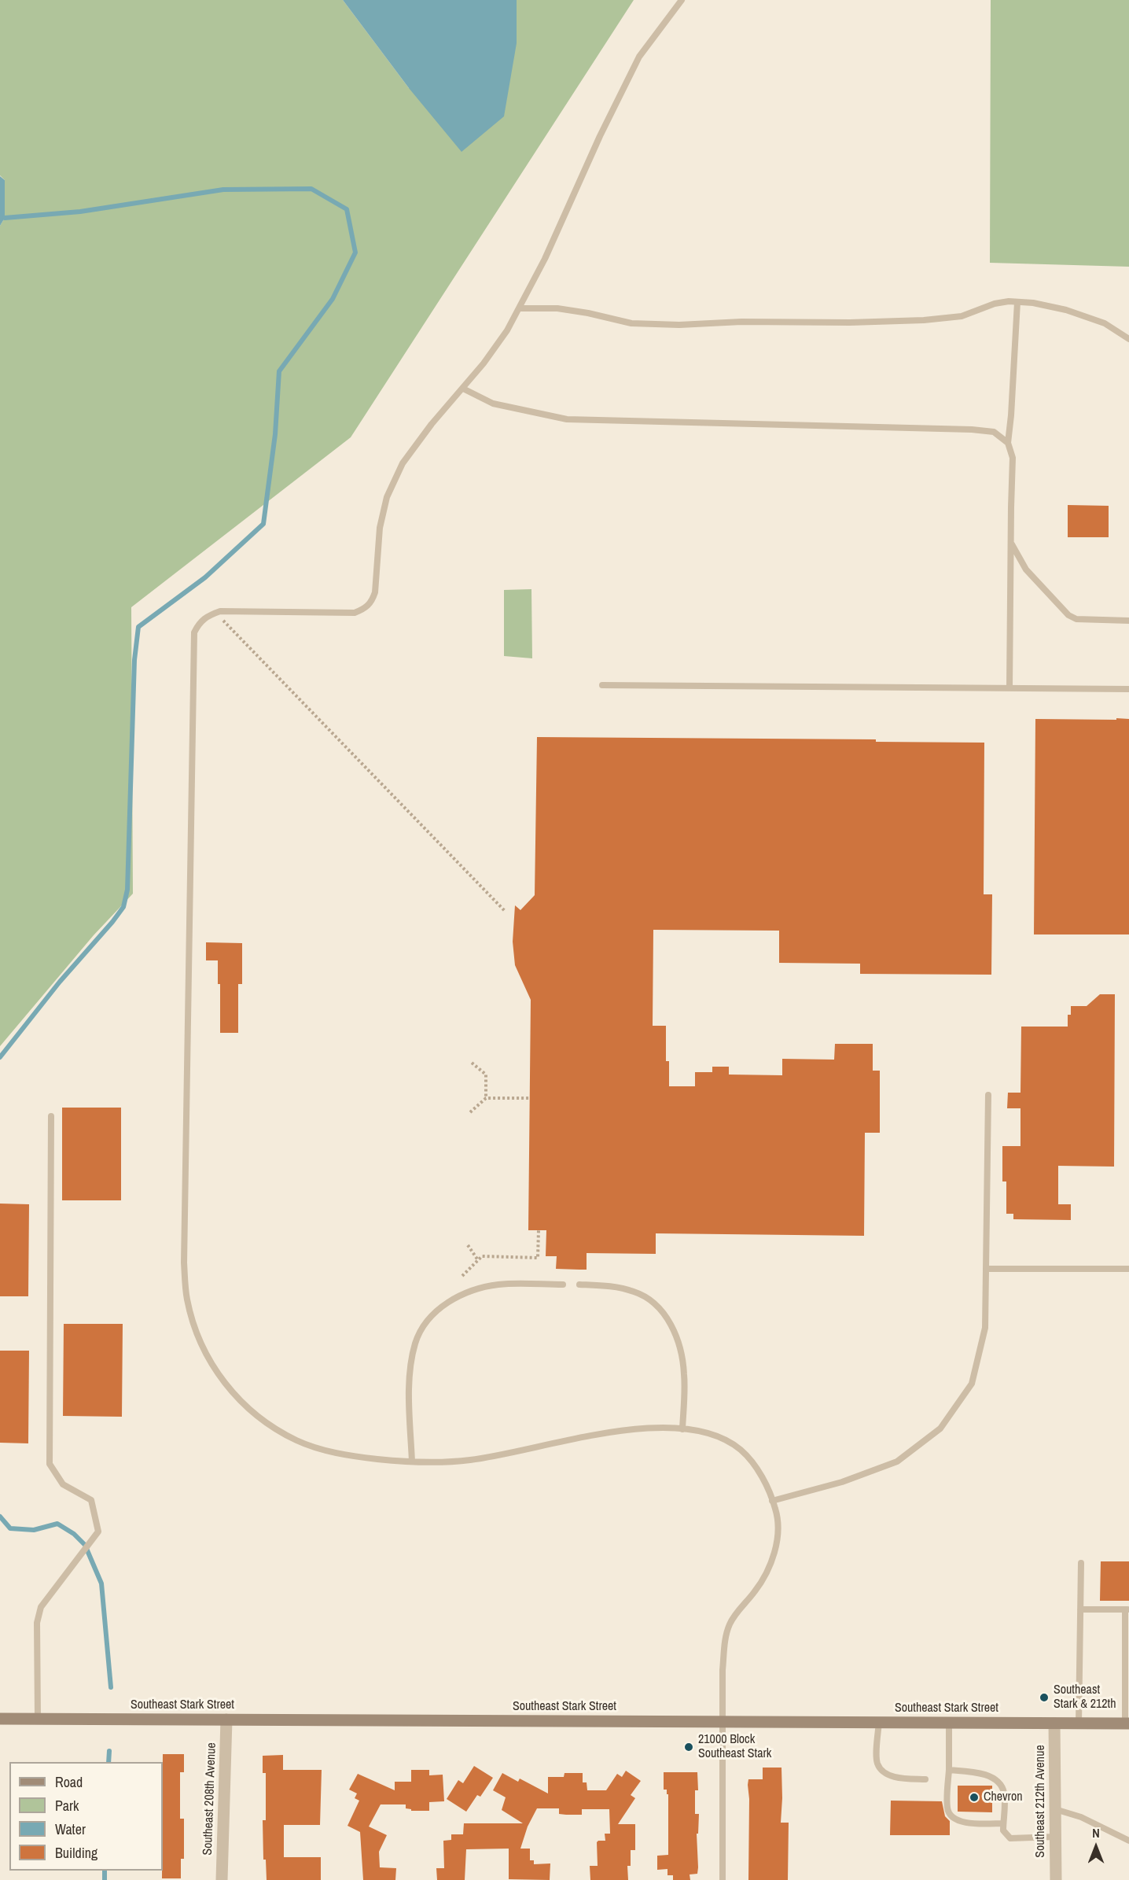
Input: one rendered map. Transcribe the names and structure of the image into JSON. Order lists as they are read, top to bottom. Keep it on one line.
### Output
{"streets":{"main road":["Southeast Stark Street"],"street":["Southeast 208th Avenue","Southeast 212th Avenue"]},"crossings":[["Southeast Stark Street","Southeast 208th Avenue"],["Southeast Stark Street","Southeast 212th Avenue"]],"places":["Southeast Stark & 212th","21000 Block Southeast Stark","Chevron"],"legend":["Road","Park","Water","Building"],"north":"top"}
